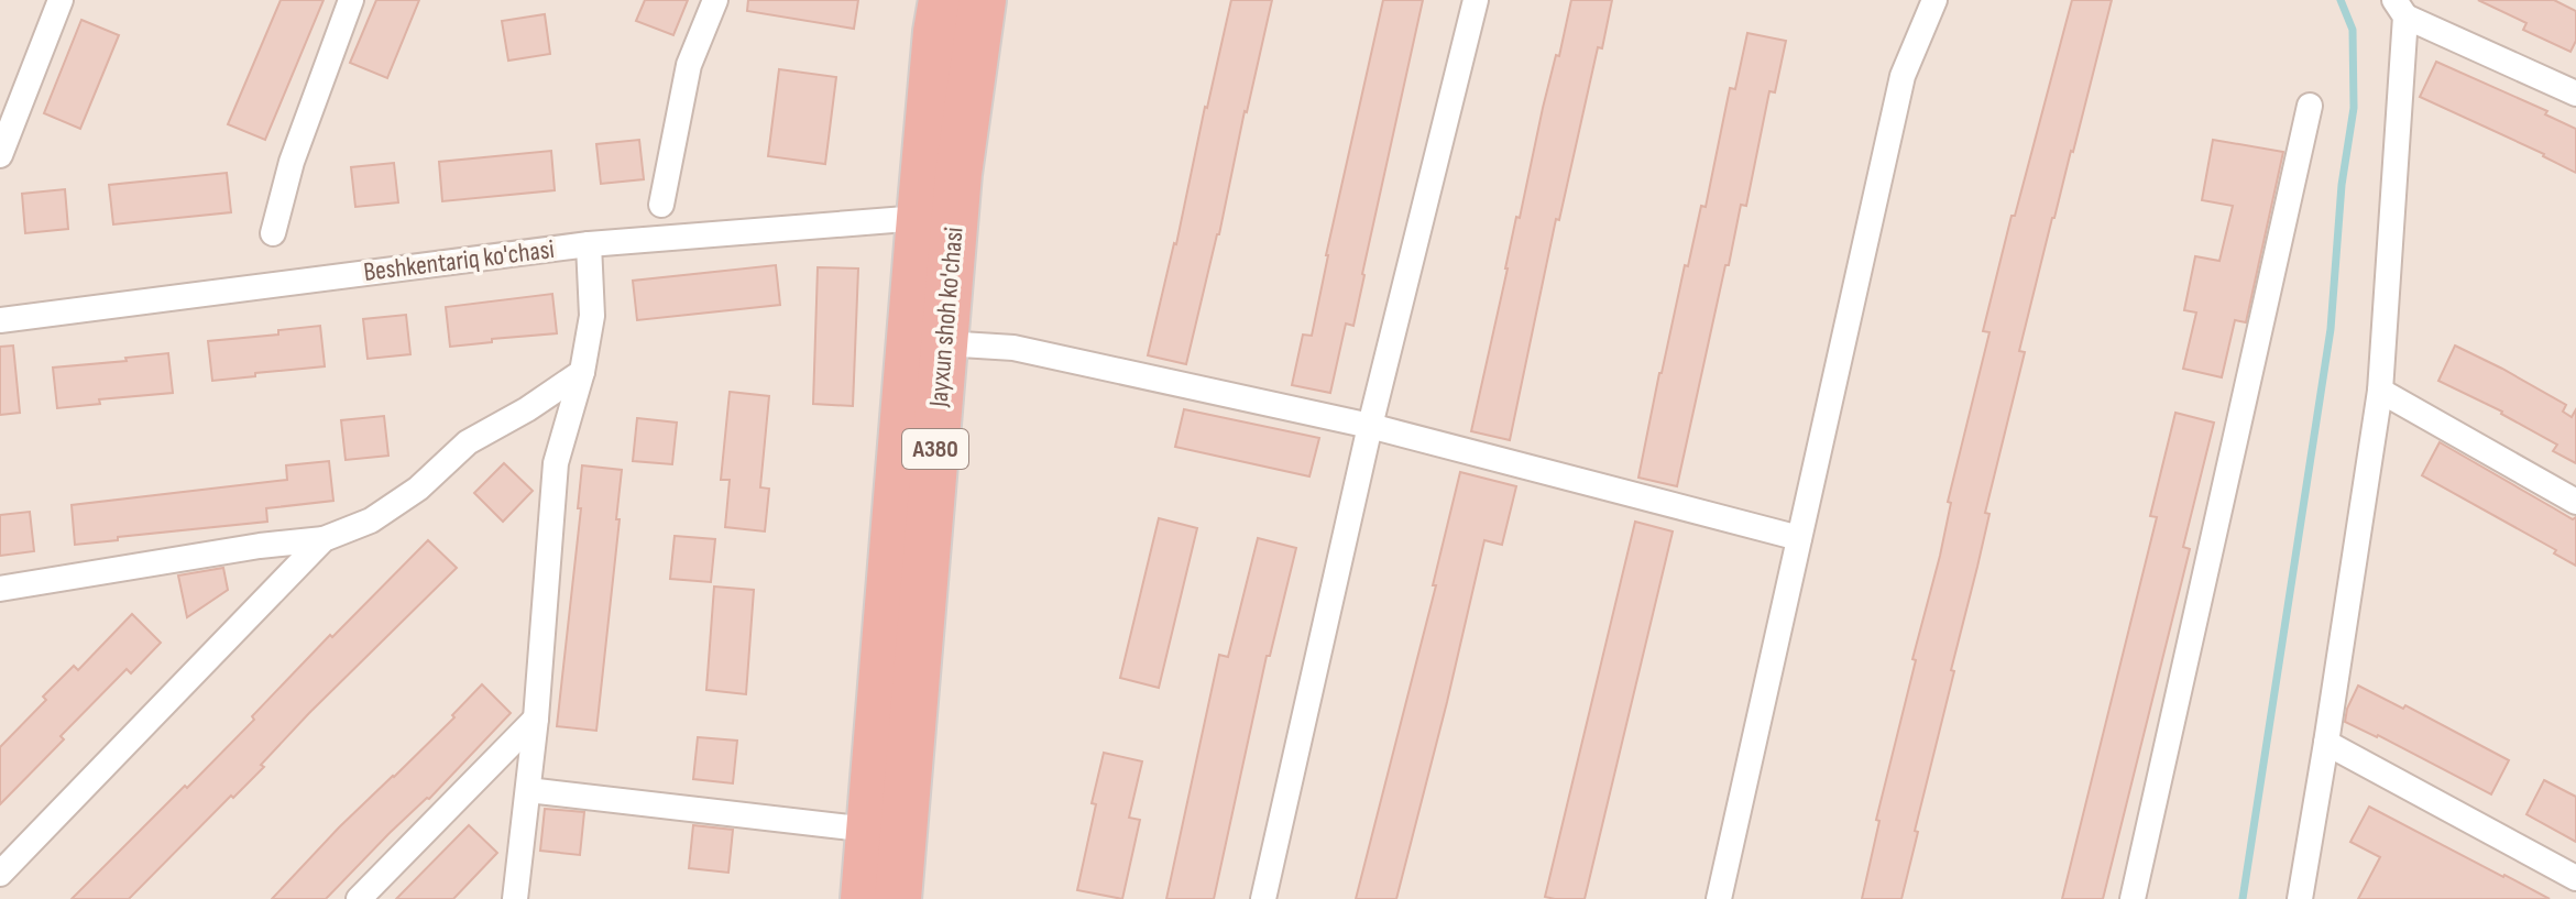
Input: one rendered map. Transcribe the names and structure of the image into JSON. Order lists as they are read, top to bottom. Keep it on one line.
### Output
{"streets":{"highway":["Jayxun shoh ko'chasi","A380"],"street":["Beshkentariq ko'chasi"]},"crossings":[["Beshkentariq ko'chasi","Jayxun shoh ko'chasi"]]}
